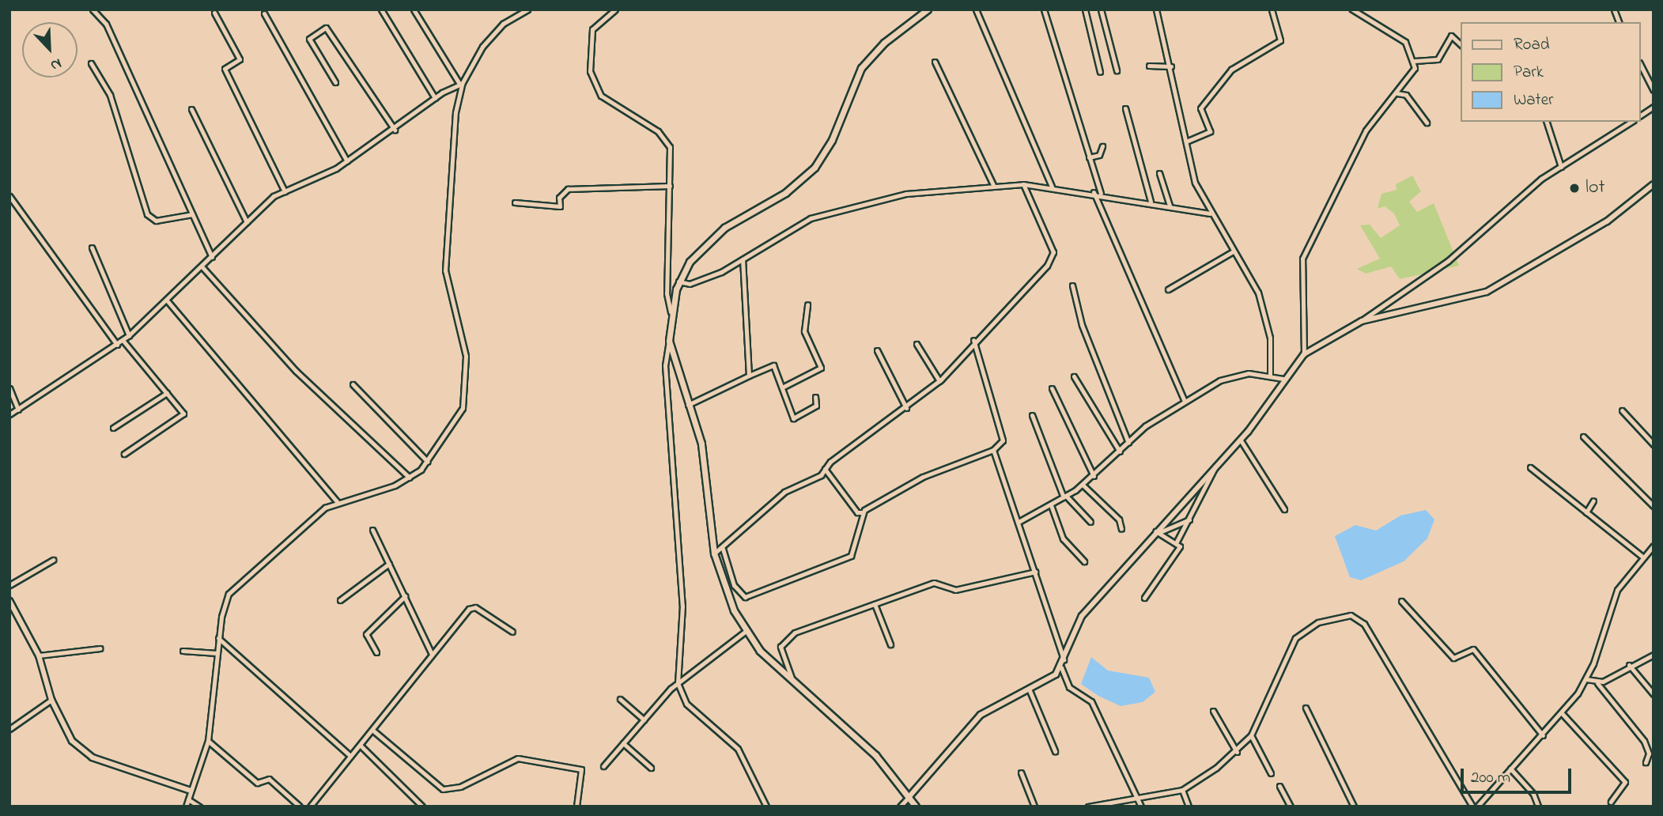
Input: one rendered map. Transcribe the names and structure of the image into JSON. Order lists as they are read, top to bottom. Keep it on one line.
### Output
{"places":["lot"],"legend":["Road","Park","Water"],"scale_bar":"200 m","north":"bottom right"}
